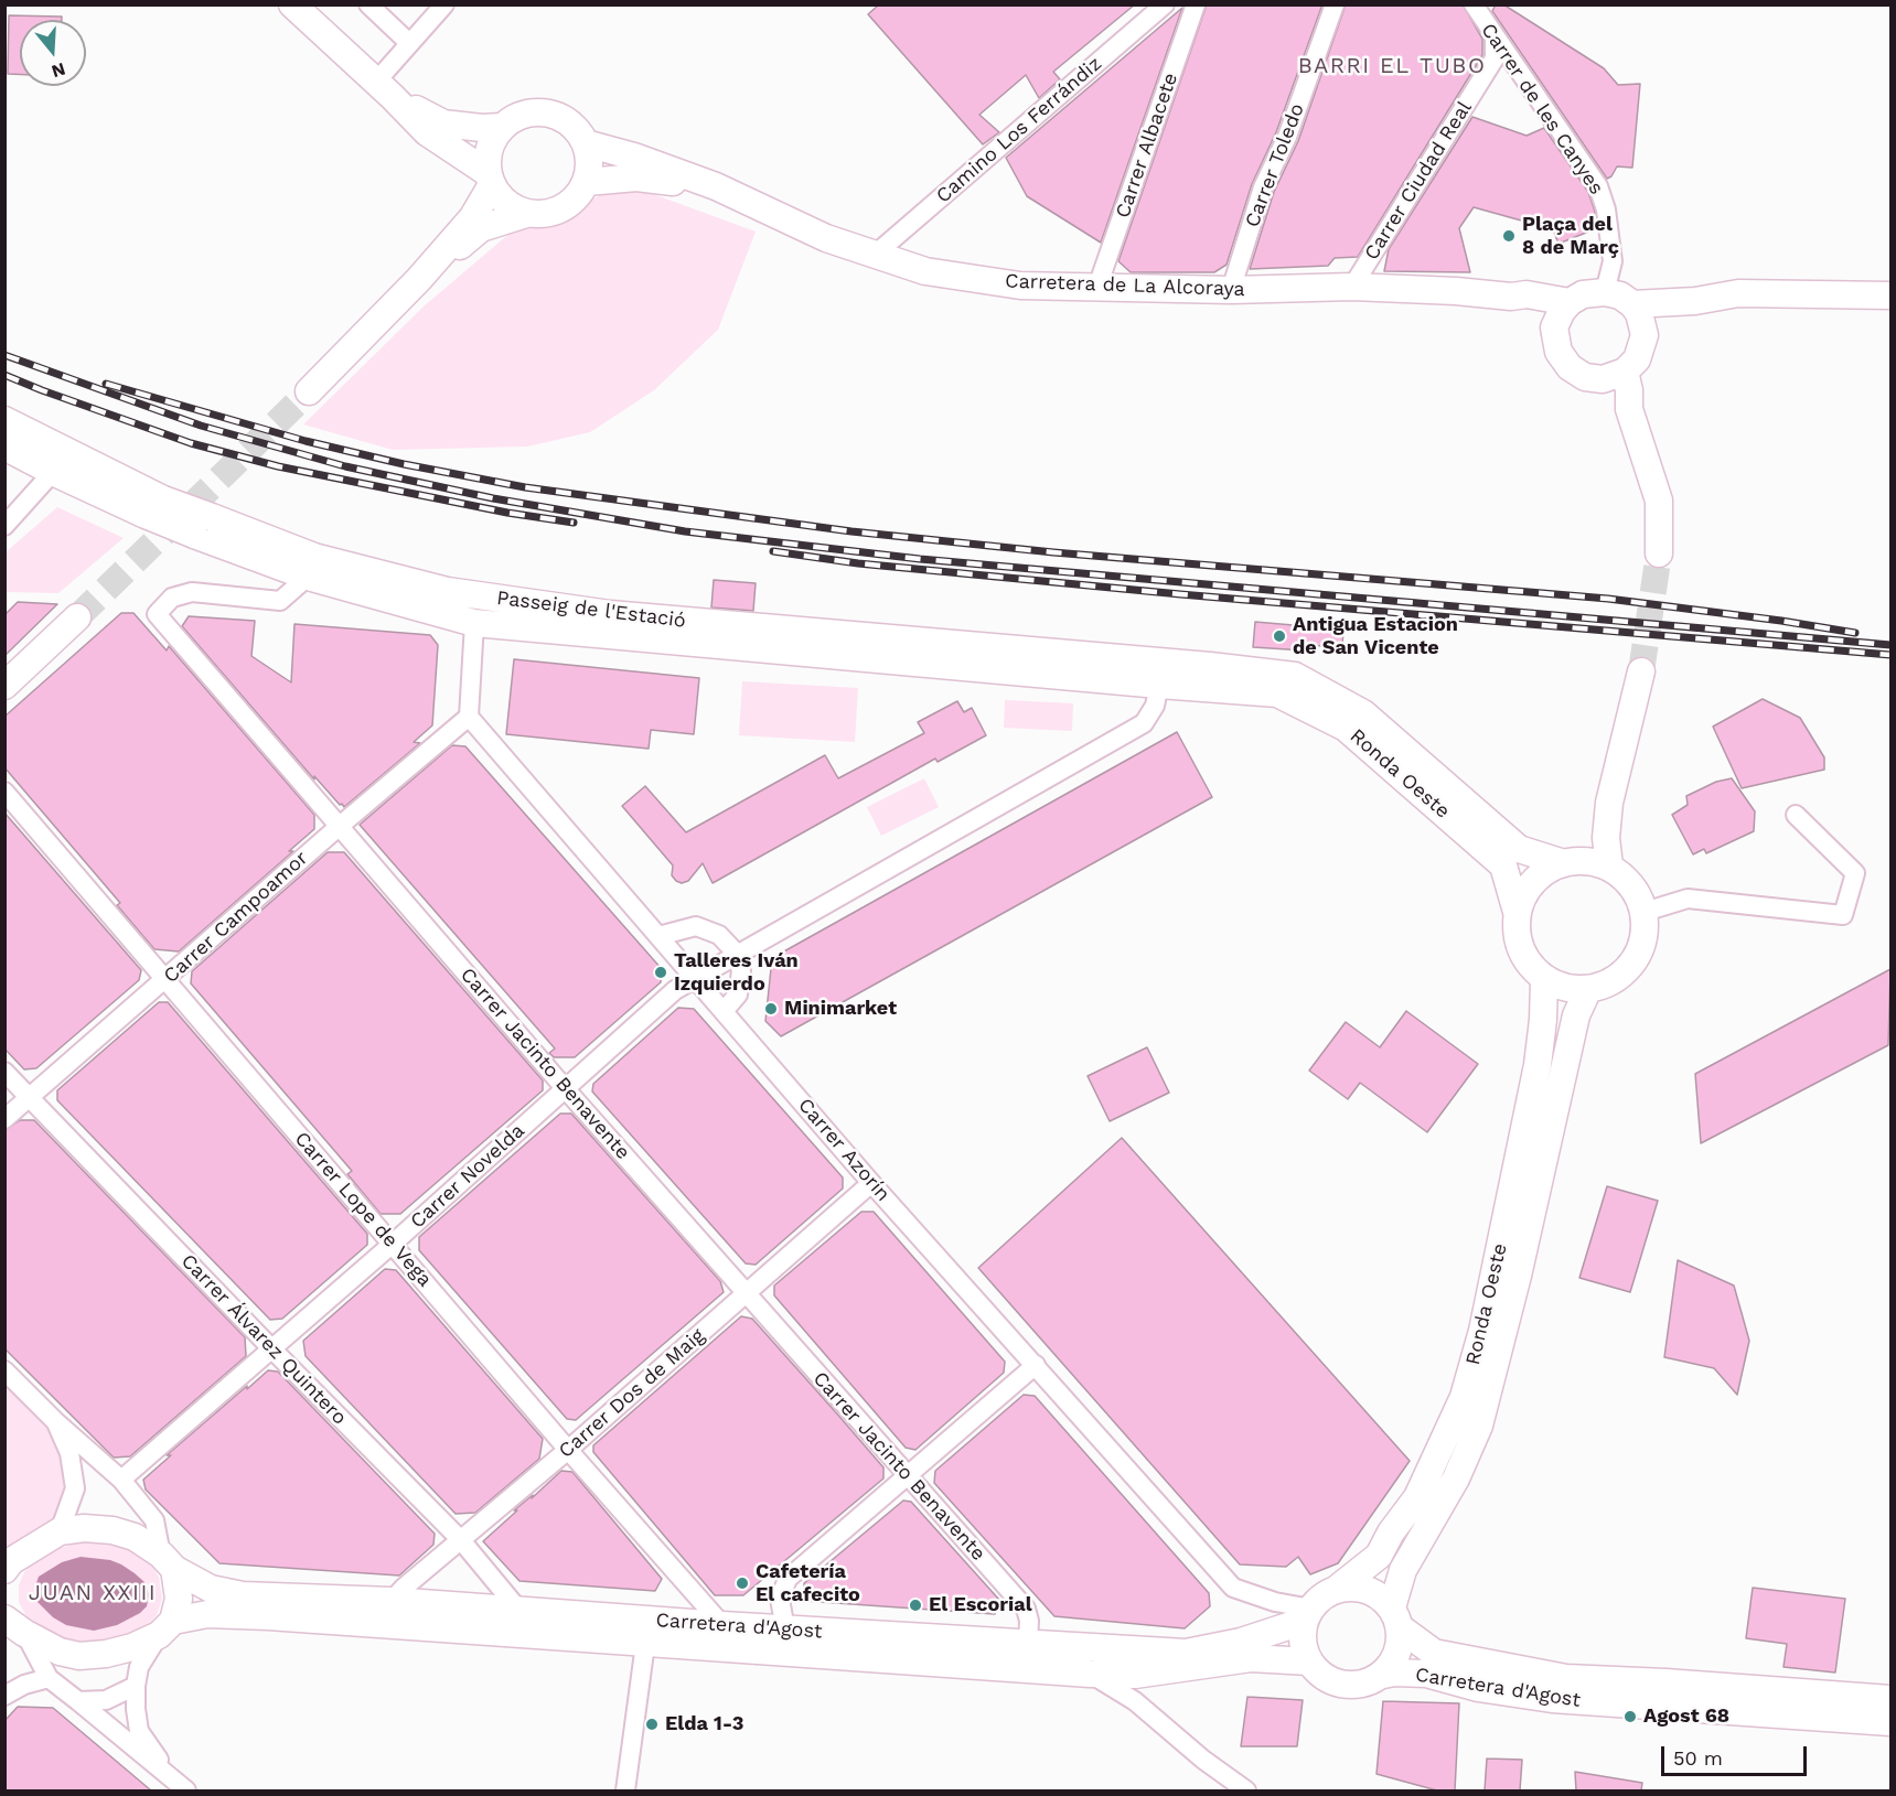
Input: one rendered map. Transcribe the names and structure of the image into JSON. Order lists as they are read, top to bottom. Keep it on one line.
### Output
{"streets":{"main road":["Carretera de La Alcoraya","Passeig de l'Estació","Ronda Oeste","Carretera d'Agost"],"street":["Carrer de les Canyes","Camino Los Ferrándiz","Carrer Albacete","Carrer Toledo","Carrer Ciudad Real","Carrer Campoamor","Carrer Jacinto Benavente","Carrer Azorín","Carrer Novelda","Carrer Lope de Vega","Carrer Álvarez Quintero","Carrer Dos de Maig"]},"crossings":[["Carrer de les Canyes","Carrer Ciudad Real"],["Carrer de les Canyes","Carretera de La Alcoraya"],["Camino Los Ferrándiz","Carretera de La Alcoraya"],["Carrer Albacete","Carretera de La Alcoraya"],["Carrer Toledo","Carretera de La Alcoraya"],["Carrer Ciudad Real","Carretera de La Alcoraya"],["Passeig de l'Estació","Ronda Oeste"],["Passeig de l'Estació","Carrer Jacinto Benavente"],["Passeig de l'Estació","Carrer Novelda"],["Ronda Oeste","Carrer Azorín"],["Ronda Oeste","Carrer Novelda"],["Ronda Oeste","Carretera d'Agost"],["Carrer Campoamor","Carrer Jacinto Benavente"],["Carrer Campoamor","Carrer Azorín"],["Carrer Campoamor","Carrer Lope de Vega"],["Carrer Campoamor","Carrer Álvarez Quintero"],["Carrer Jacinto Benavente","Carrer Novelda"],["Carrer Jacinto Benavente","Carrer Dos de Maig"],["Carrer Jacinto Benavente","Carretera d'Agost"],["Carrer Azorín","Carrer Novelda"],["Carrer Azorín","Carrer Dos de Maig"],["Carrer Azorín","Carretera d'Agost"],["Carrer Novelda","Carrer Lope de Vega"],["Carrer Novelda","Carrer Álvarez Quintero"],["Carrer Lope de Vega","Carrer Dos de Maig"],["Carrer Lope de Vega","Carretera d'Agost"],["Carrer Álvarez Quintero","Carrer Dos de Maig"],["Carrer Álvarez Quintero","Carretera d'Agost"],["Carrer Dos de Maig","Carretera d'Agost"]],"districts":["BARRI EL TUBO","JUAN XXIII"],"places":["Plaça del 8 de Març","Antigua Estacion de San Vicente","Talleres Iván Izquierdo","Minimarket","Cafetería El cafecito","El Escorial","Agost 68","Elda 1-3"],"scale_bar":"50 m","north":"bottom"}
